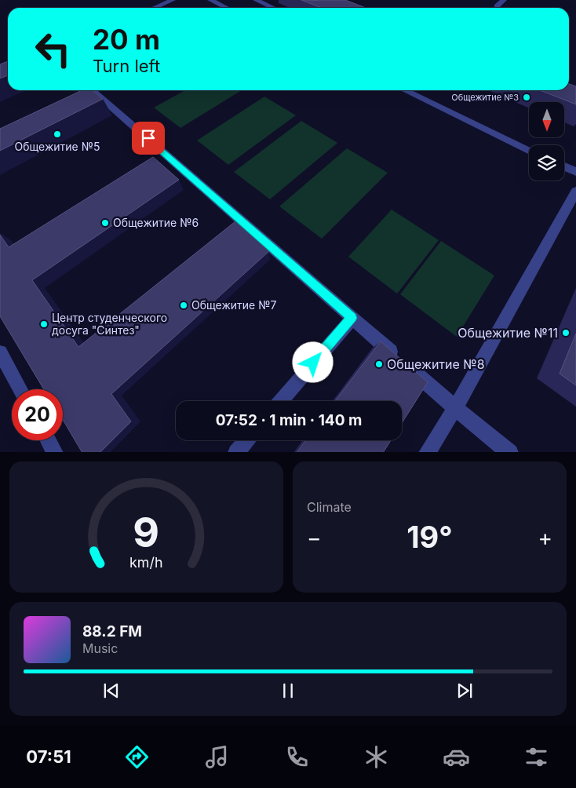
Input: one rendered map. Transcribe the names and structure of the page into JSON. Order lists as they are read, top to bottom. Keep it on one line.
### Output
{"places":["Общежитие №3","Общежитие №5","Общежитие №6","Общежитие №7","Центр студенческого досуга \"Синтез\"","Общежитие №11","Общежитие №8"],"north":"bottom","page":{"turn":["20 m","Turn left"],"limit":"20","trip":"07:52 · 1 min · 140 m","tile":"Climate","heat":["−","19°","+"],"song":["88.2 FM","Music"],"tabs":"07:51","gauge":["9","km/h"]}}
